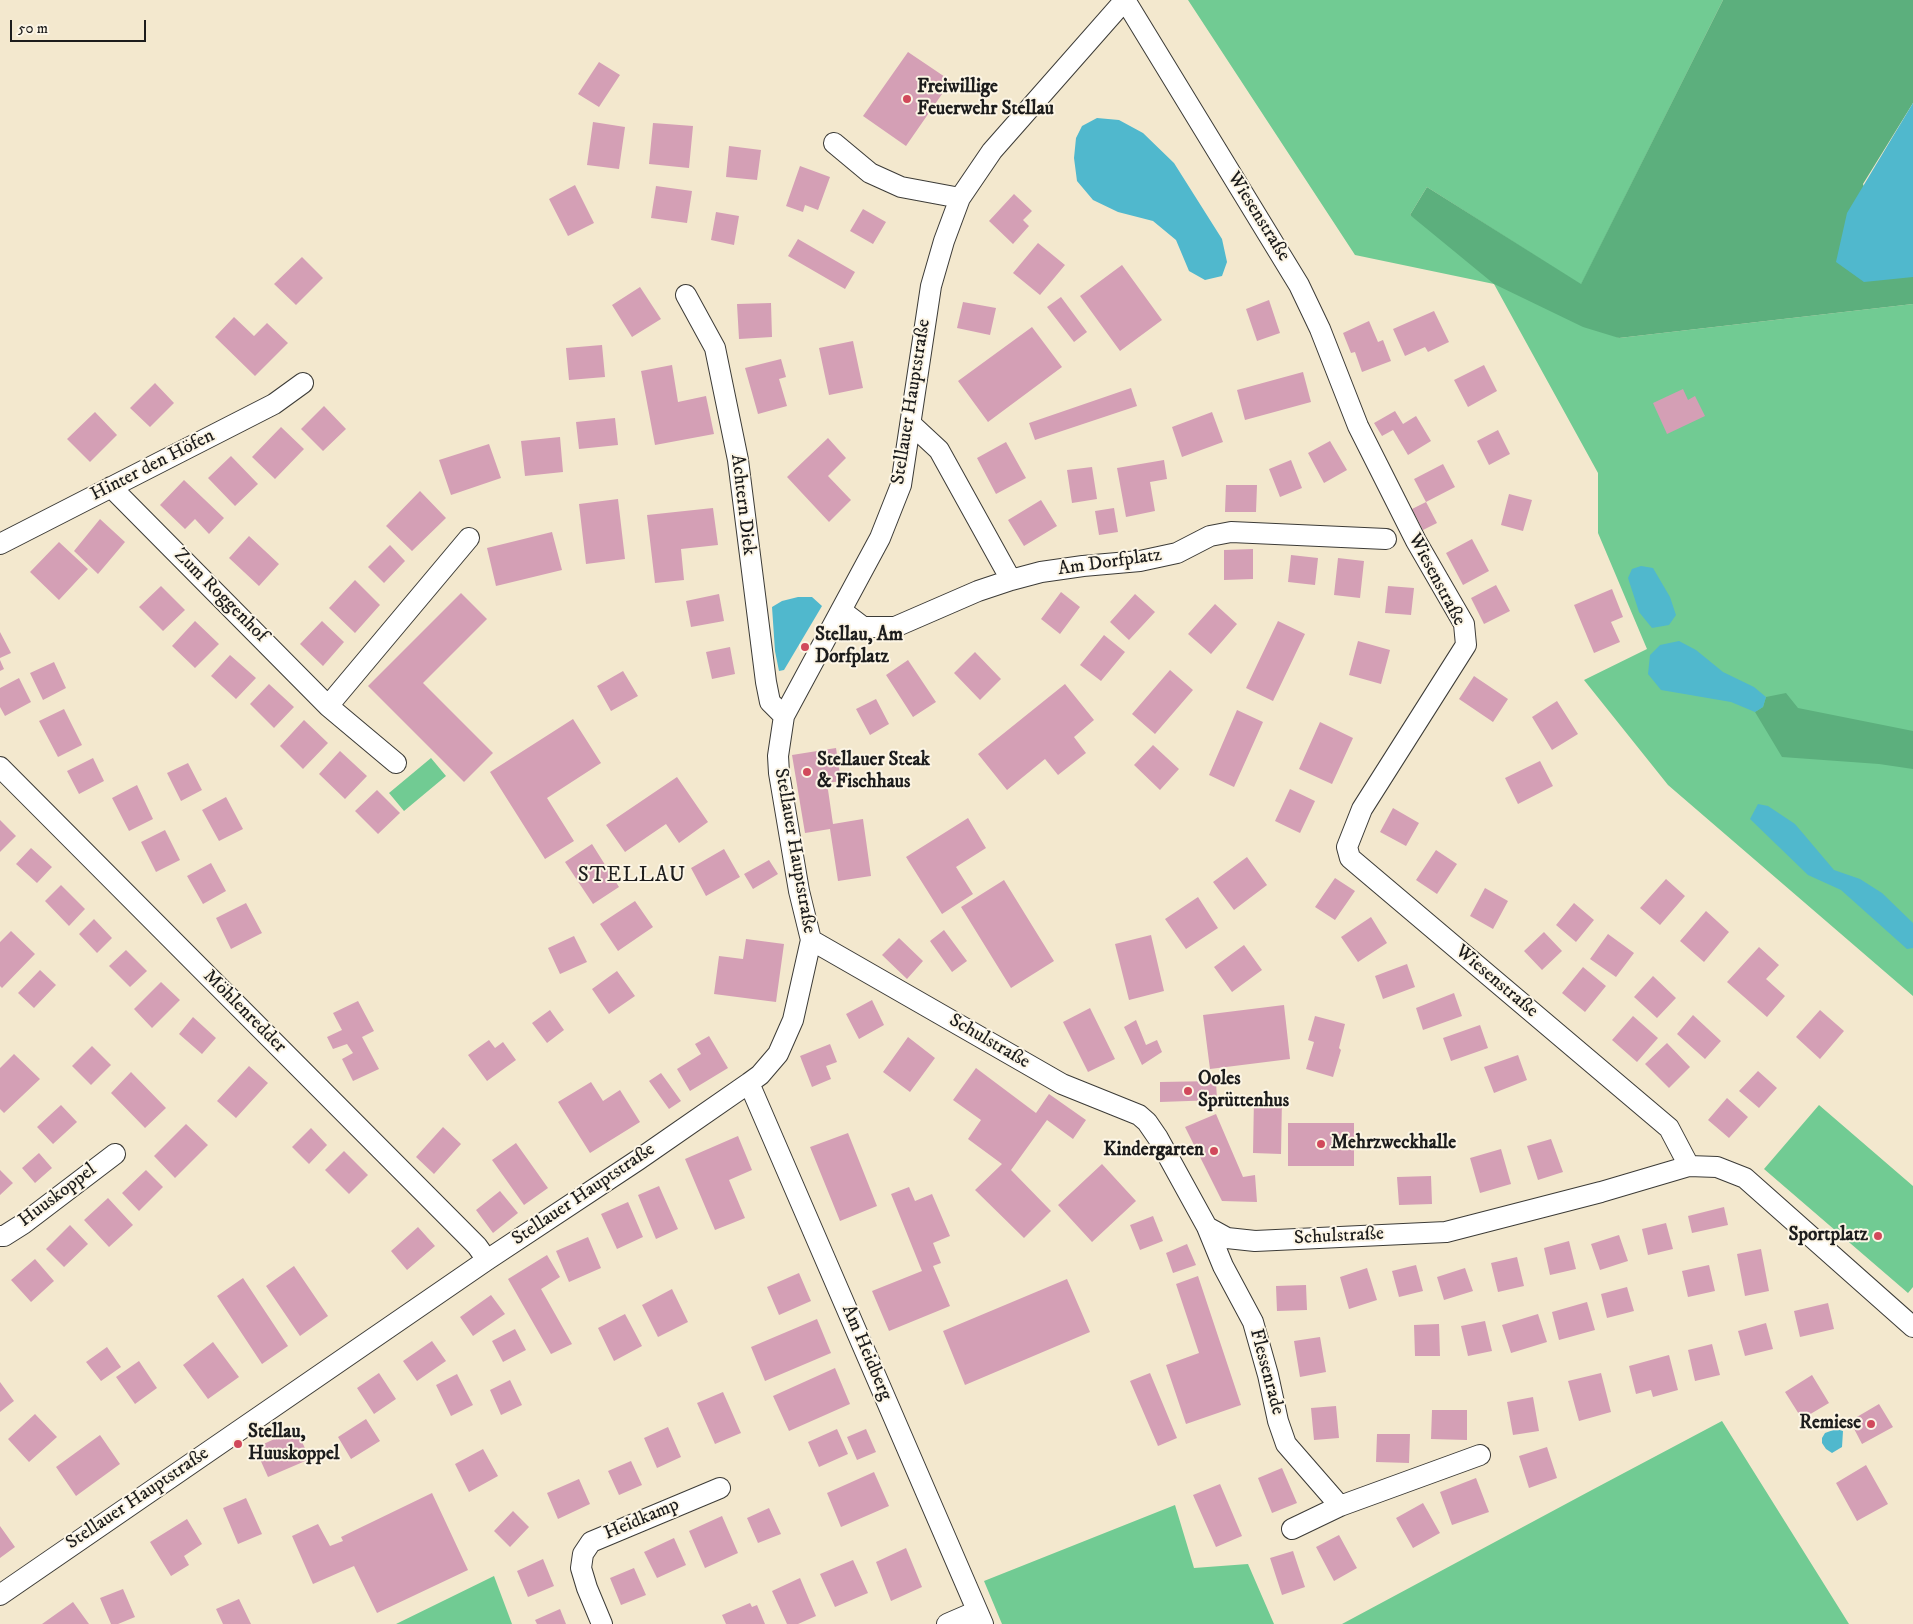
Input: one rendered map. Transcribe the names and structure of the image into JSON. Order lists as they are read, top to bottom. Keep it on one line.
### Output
{"streets":{"street":["Wiesenstraße","Stellauer Hauptstraße","Hinter den Höfen","Achtern Diek","Am Dorfplatz","Zum Roggenhof","Möhlenredder","Schulstraße","Huuskoppel","Am Heidberg","Flessenrade","Heidkamp"]},"crossings":[["Wiesenstraße","Stellauer Hauptstraße"],["Wiesenstraße","Schulstraße"],["Stellauer Hauptstraße","Achtern Diek"],["Stellauer Hauptstraße","Am Dorfplatz"],["Stellauer Hauptstraße","Möhlenredder"],["Stellauer Hauptstraße","Schulstraße"],["Stellauer Hauptstraße","Am Heidberg"],["Hinter den Höfen","Zum Roggenhof"],["Schulstraße","Flessenrade"]],"districts":["STELLAU"],"places":["Freiwillige Feuerwehr Stellau","Stellau, Am Dorfplatz","Stellauer Steak & Fischhaus","Ooles Sprüttenhus","Mehrzweckhalle","Kindergarten","Sportplatz","Remiese","Stellau, Huuskoppel"],"scale_bar":"50 m"}
